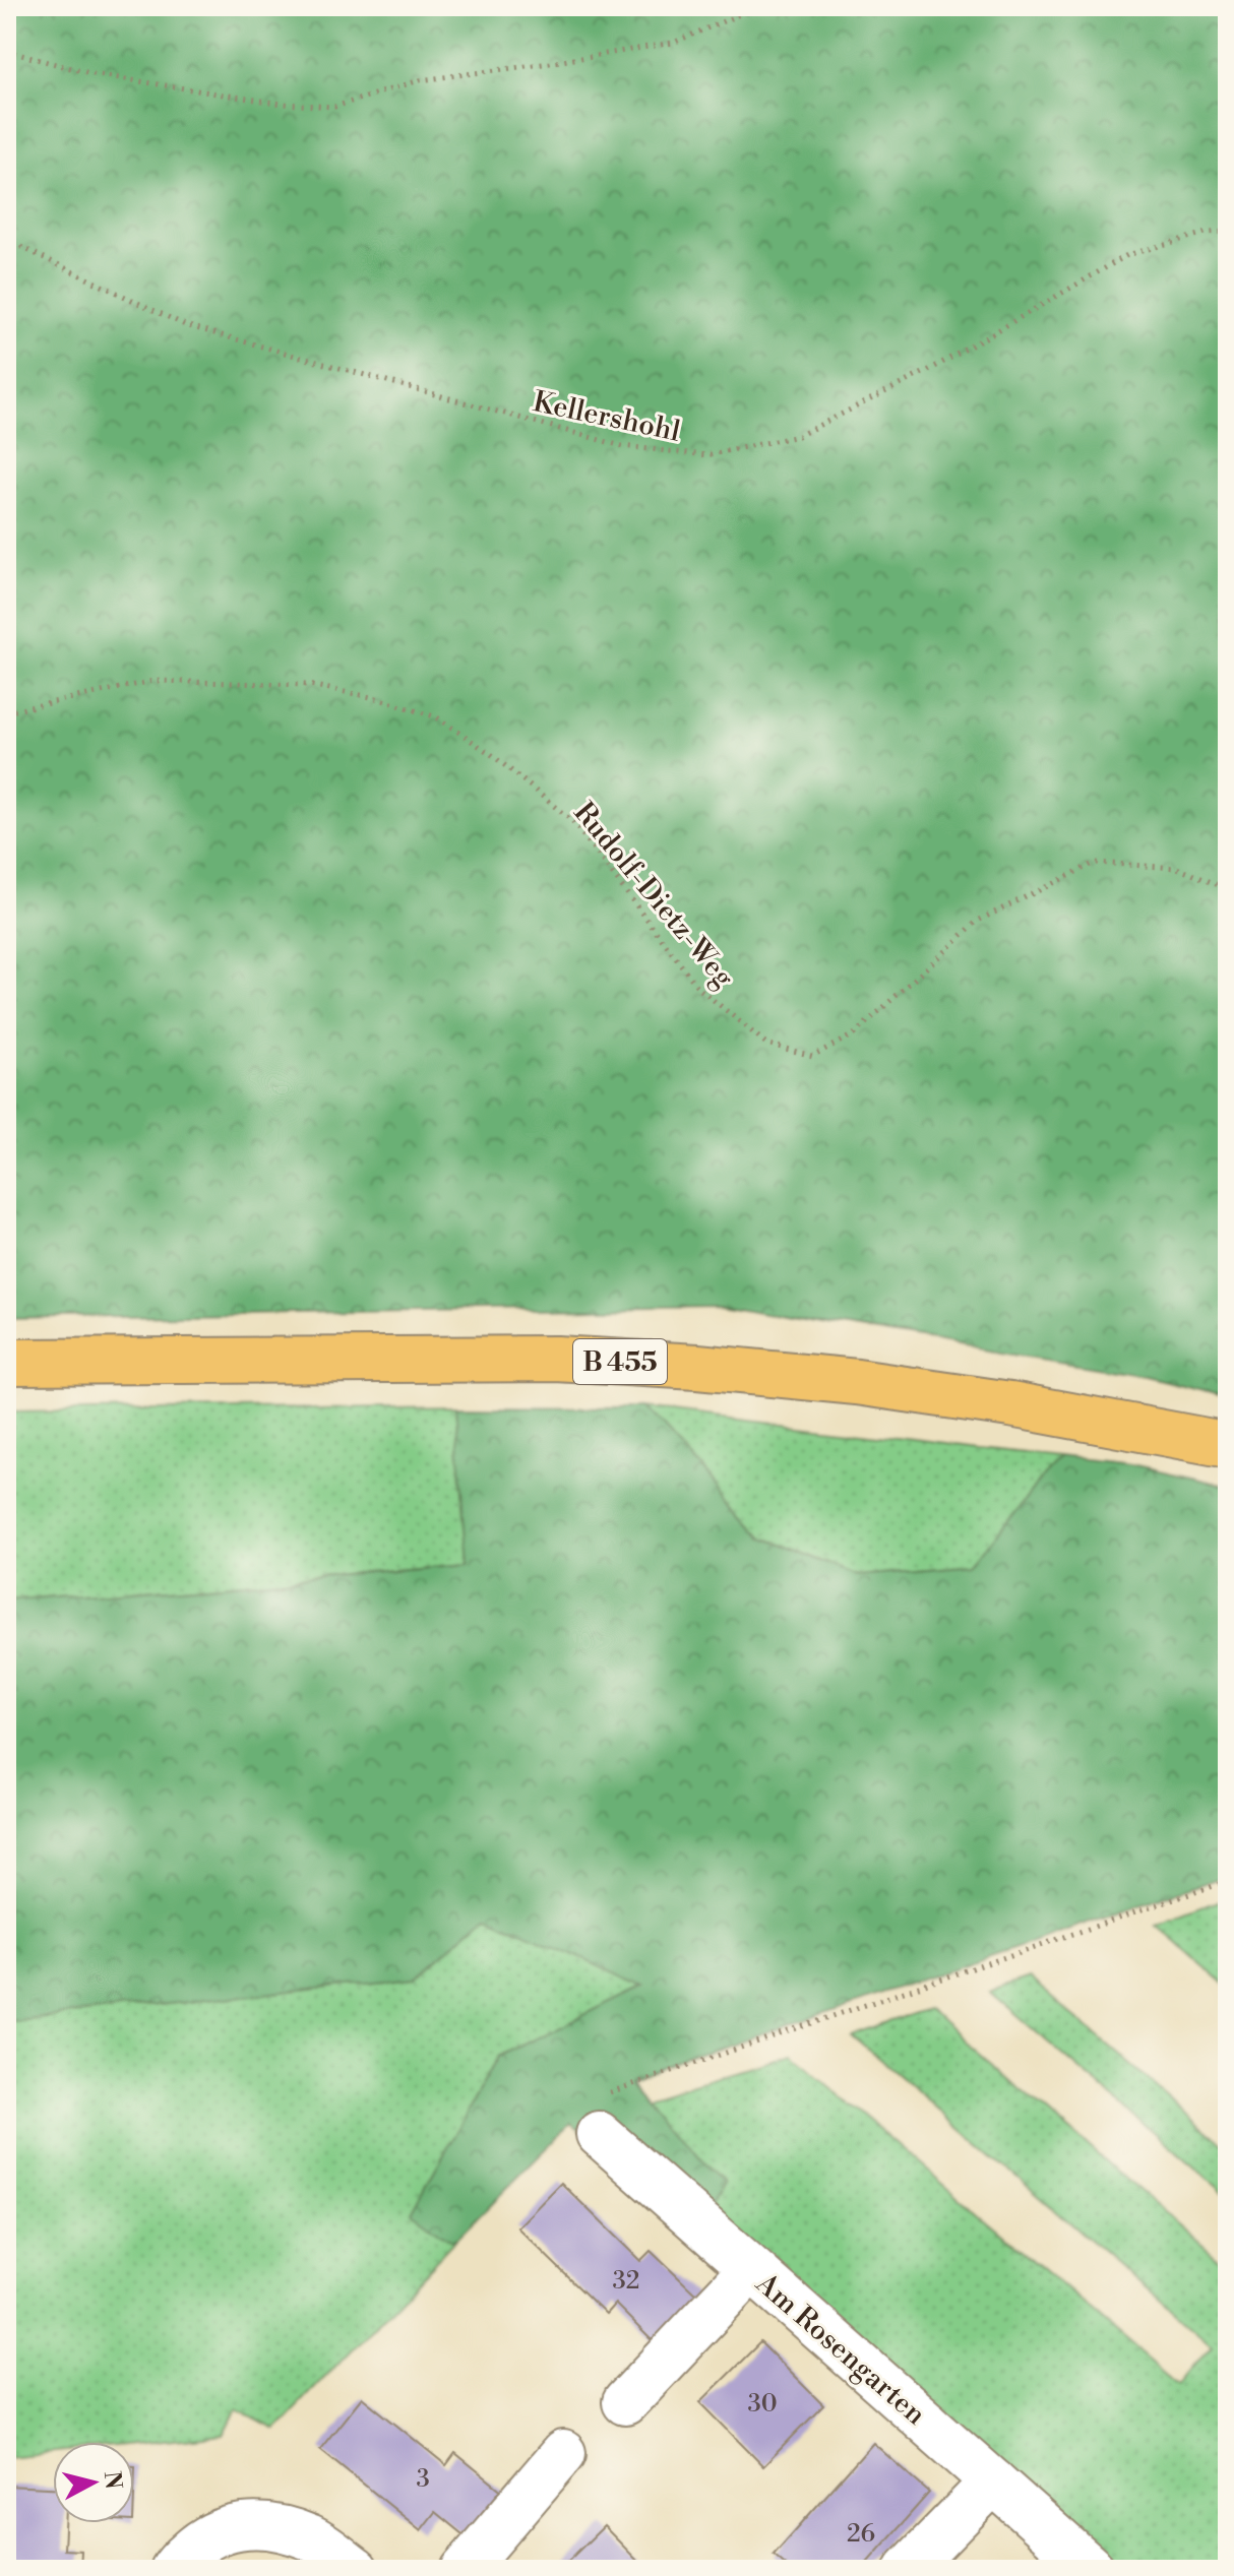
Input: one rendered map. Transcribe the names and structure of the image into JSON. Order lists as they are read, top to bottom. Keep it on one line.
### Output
{"streets":{"main road":["B 455"],"street":["Am Rosengarten"],"path":["Kellershohl","Rudolf-Dietz-Weg"]},"house_numbers":["32","30","3","26"],"north":"right"}
